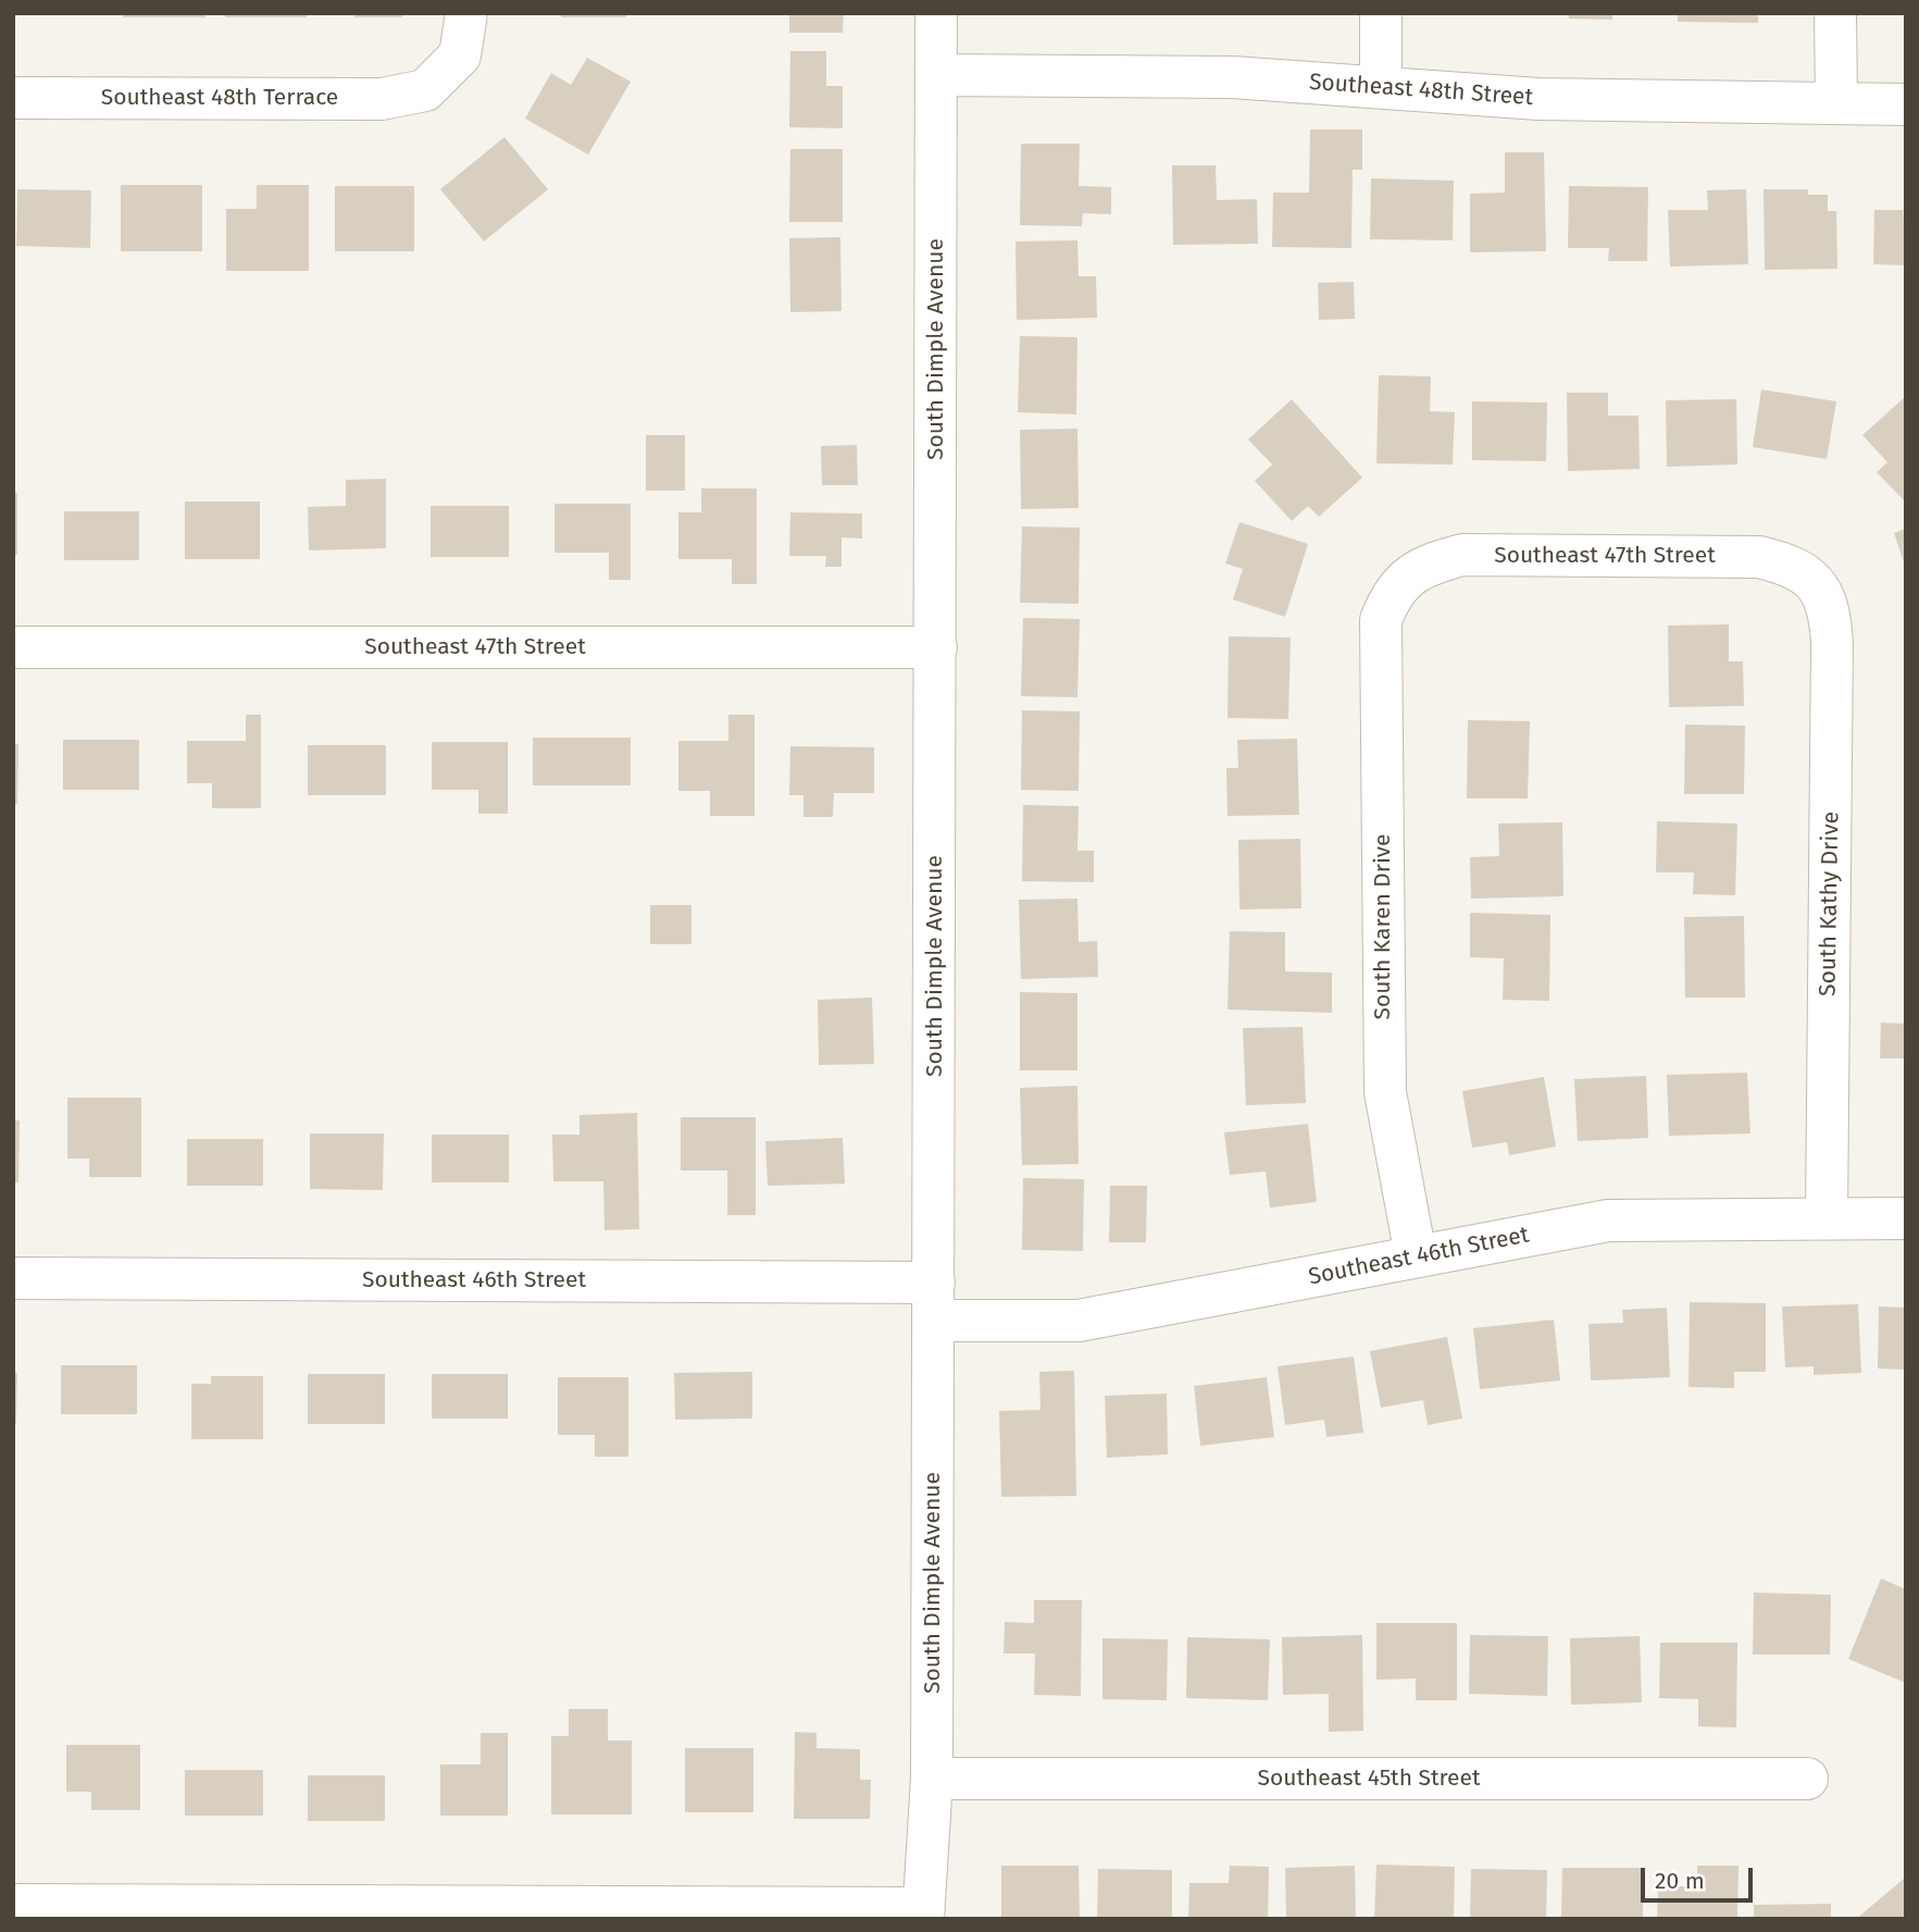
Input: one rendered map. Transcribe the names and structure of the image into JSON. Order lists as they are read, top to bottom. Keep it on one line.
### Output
{"streets":{"street":["Southeast 48th Street","Southeast 48th Terrace","South Dimple Avenue","Southeast 47th Street","South Kathy Drive","South Karen Drive","Southeast 46th Street","Southeast 45th Street"]},"crossings":[["Southeast 48th Street","South Dimple Avenue"],["South Dimple Avenue","Southeast 47th Street"],["South Dimple Avenue","Southeast 46th Street"],["South Dimple Avenue","Southeast 45th Street"],["Southeast 47th Street","South Kathy Drive"],["Southeast 47th Street","South Karen Drive"],["South Kathy Drive","Southeast 46th Street"],["South Karen Drive","Southeast 46th Street"]],"scale_bar":"20 m"}
